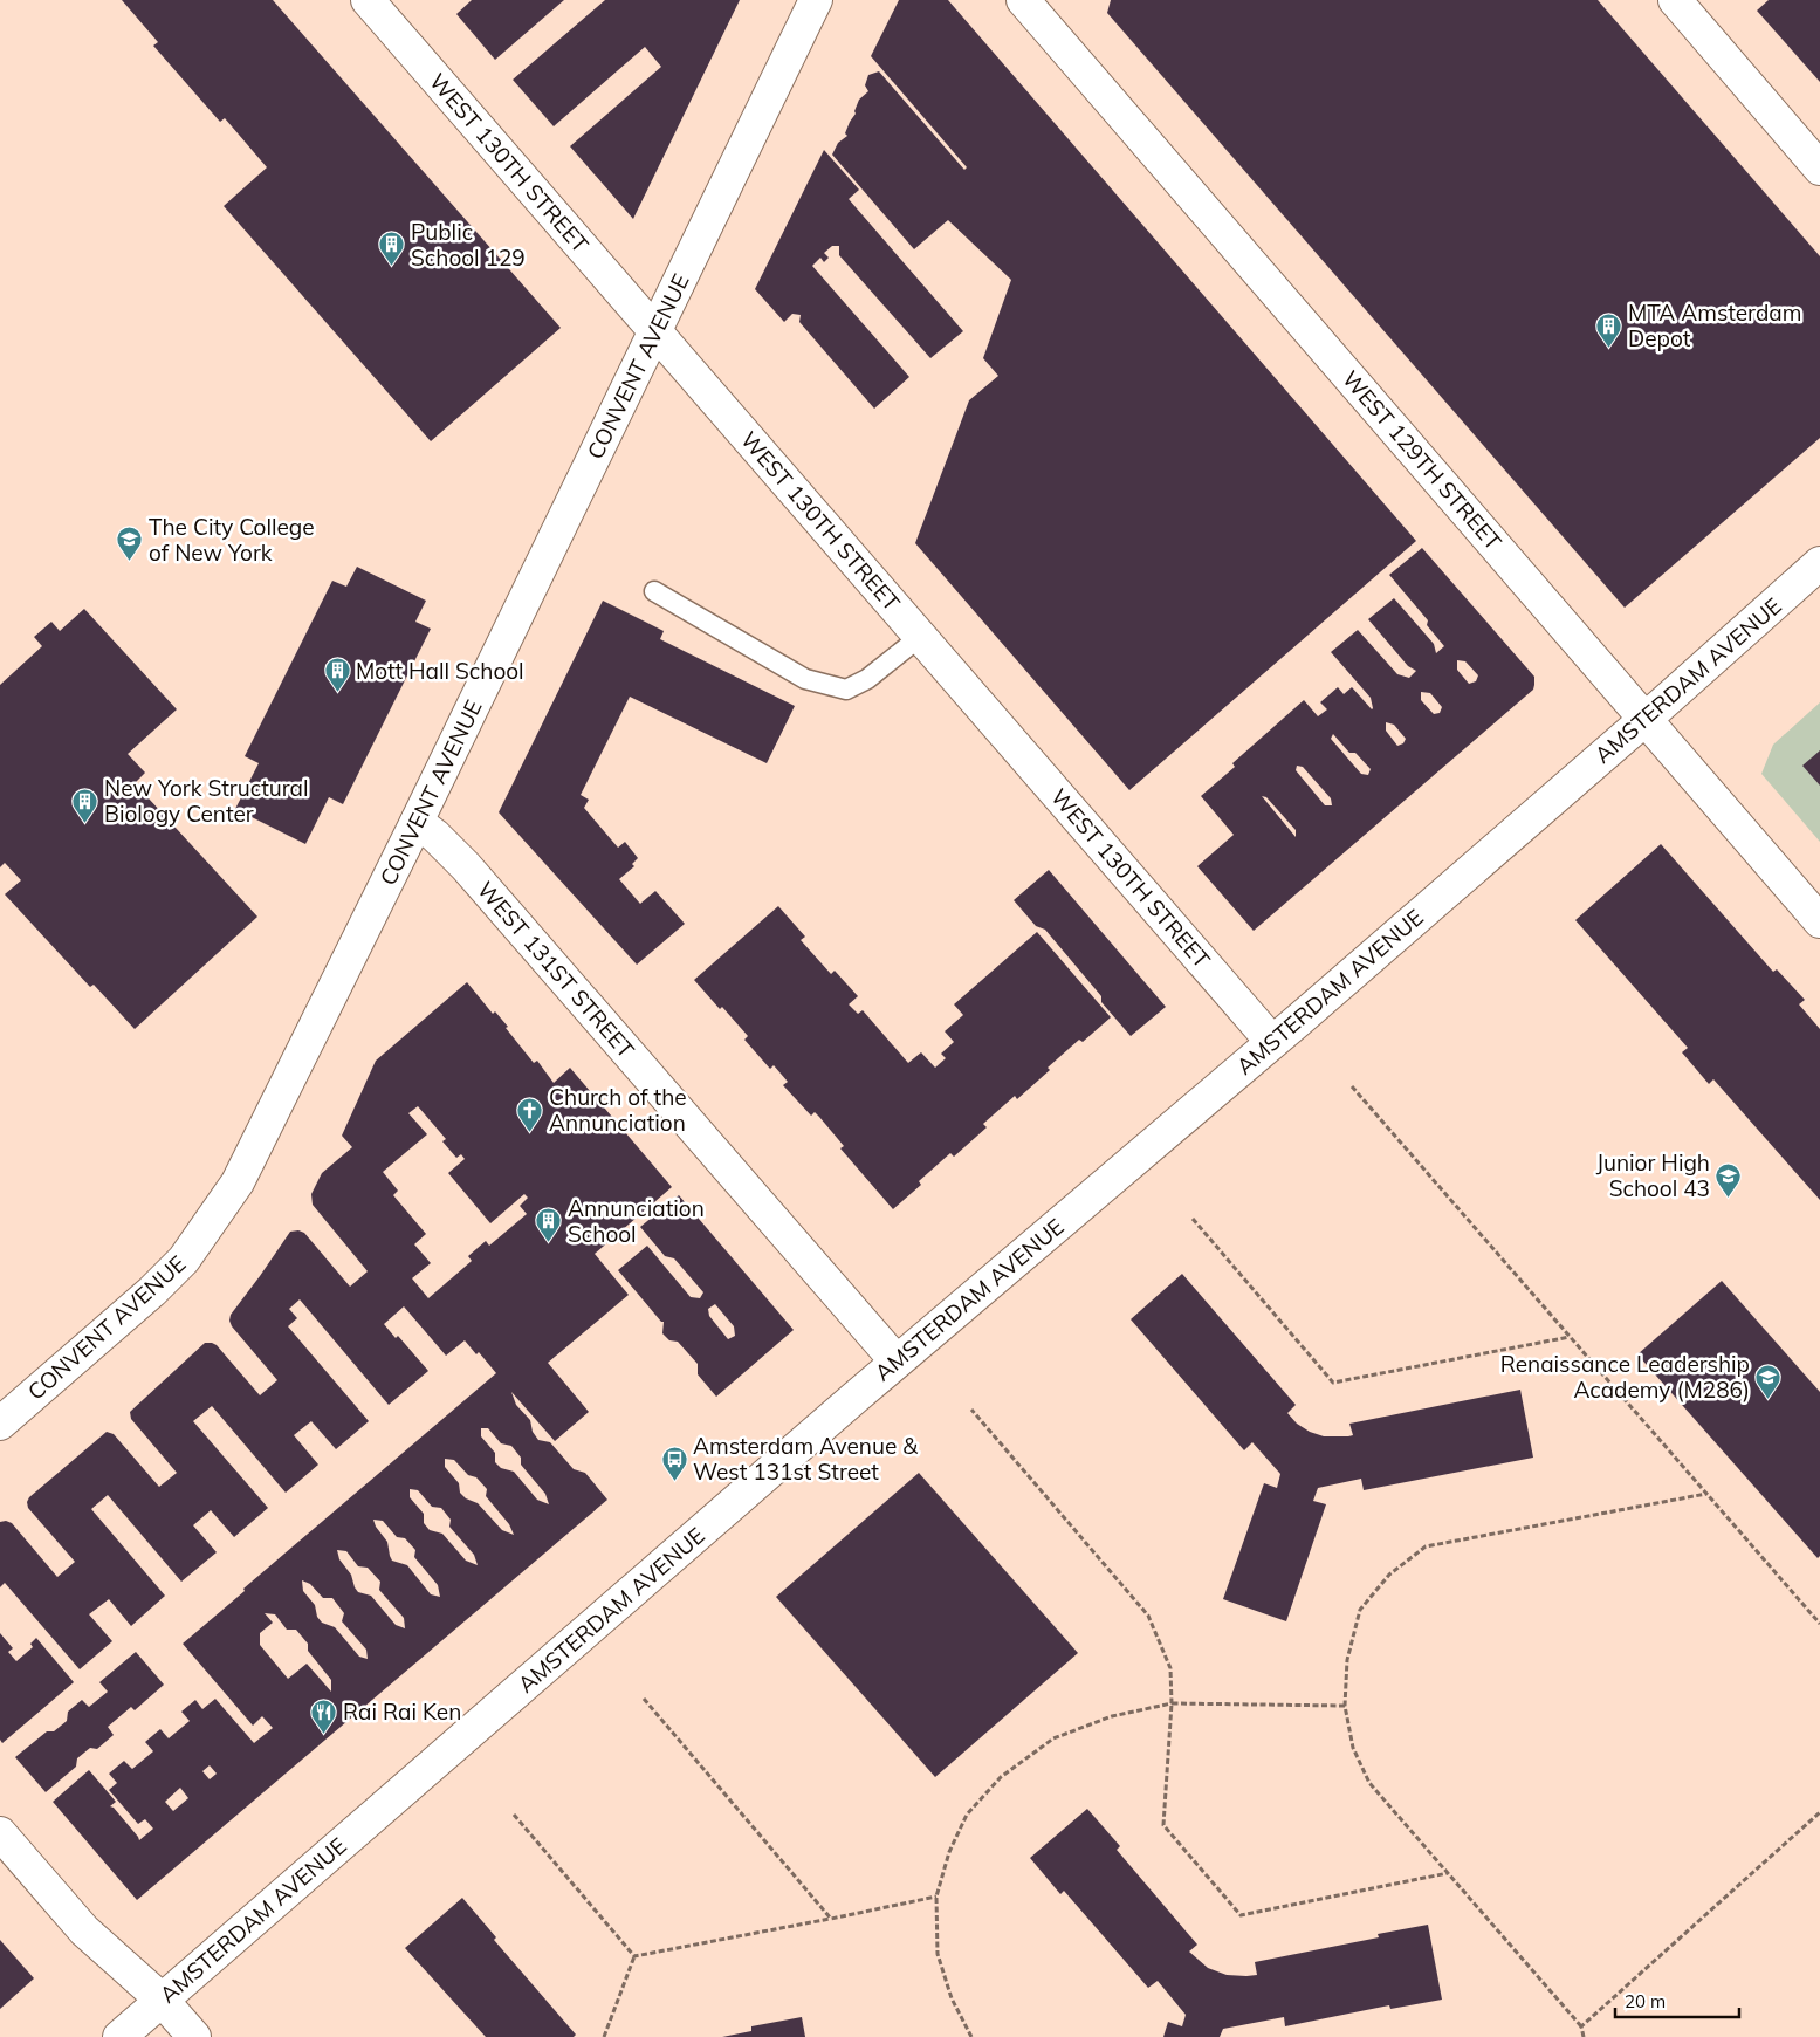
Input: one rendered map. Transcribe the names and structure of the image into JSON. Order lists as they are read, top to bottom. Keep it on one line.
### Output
{"streets":{"street":["WEST 130TH STREET","CONVENT AVENUE","WEST 129TH STREET","AMSTERDAM AVENUE","WEST 131ST STREET"]},"crossings":[["WEST 130TH STREET","CONVENT AVENUE"],["WEST 130TH STREET","AMSTERDAM AVENUE"],["CONVENT AVENUE","WEST 131ST STREET"],["WEST 129TH STREET","AMSTERDAM AVENUE"],["AMSTERDAM AVENUE","WEST 131ST STREET"]],"places":{"building":["Public School 129","MTA Amsterdam Depot","Mott Hall School","New York Structural Biology Center","Annunciation School"],"school or university":["The City College of New York","Junior High School 43","Renaissance Leadership Academy (M286)"],"church":["Church of the Annunciation"],"bus stop":["Amsterdam Avenue & West 131st Street"],"restaurant":["Rai Rai Ken"]},"scale_bar":"20 m"}
